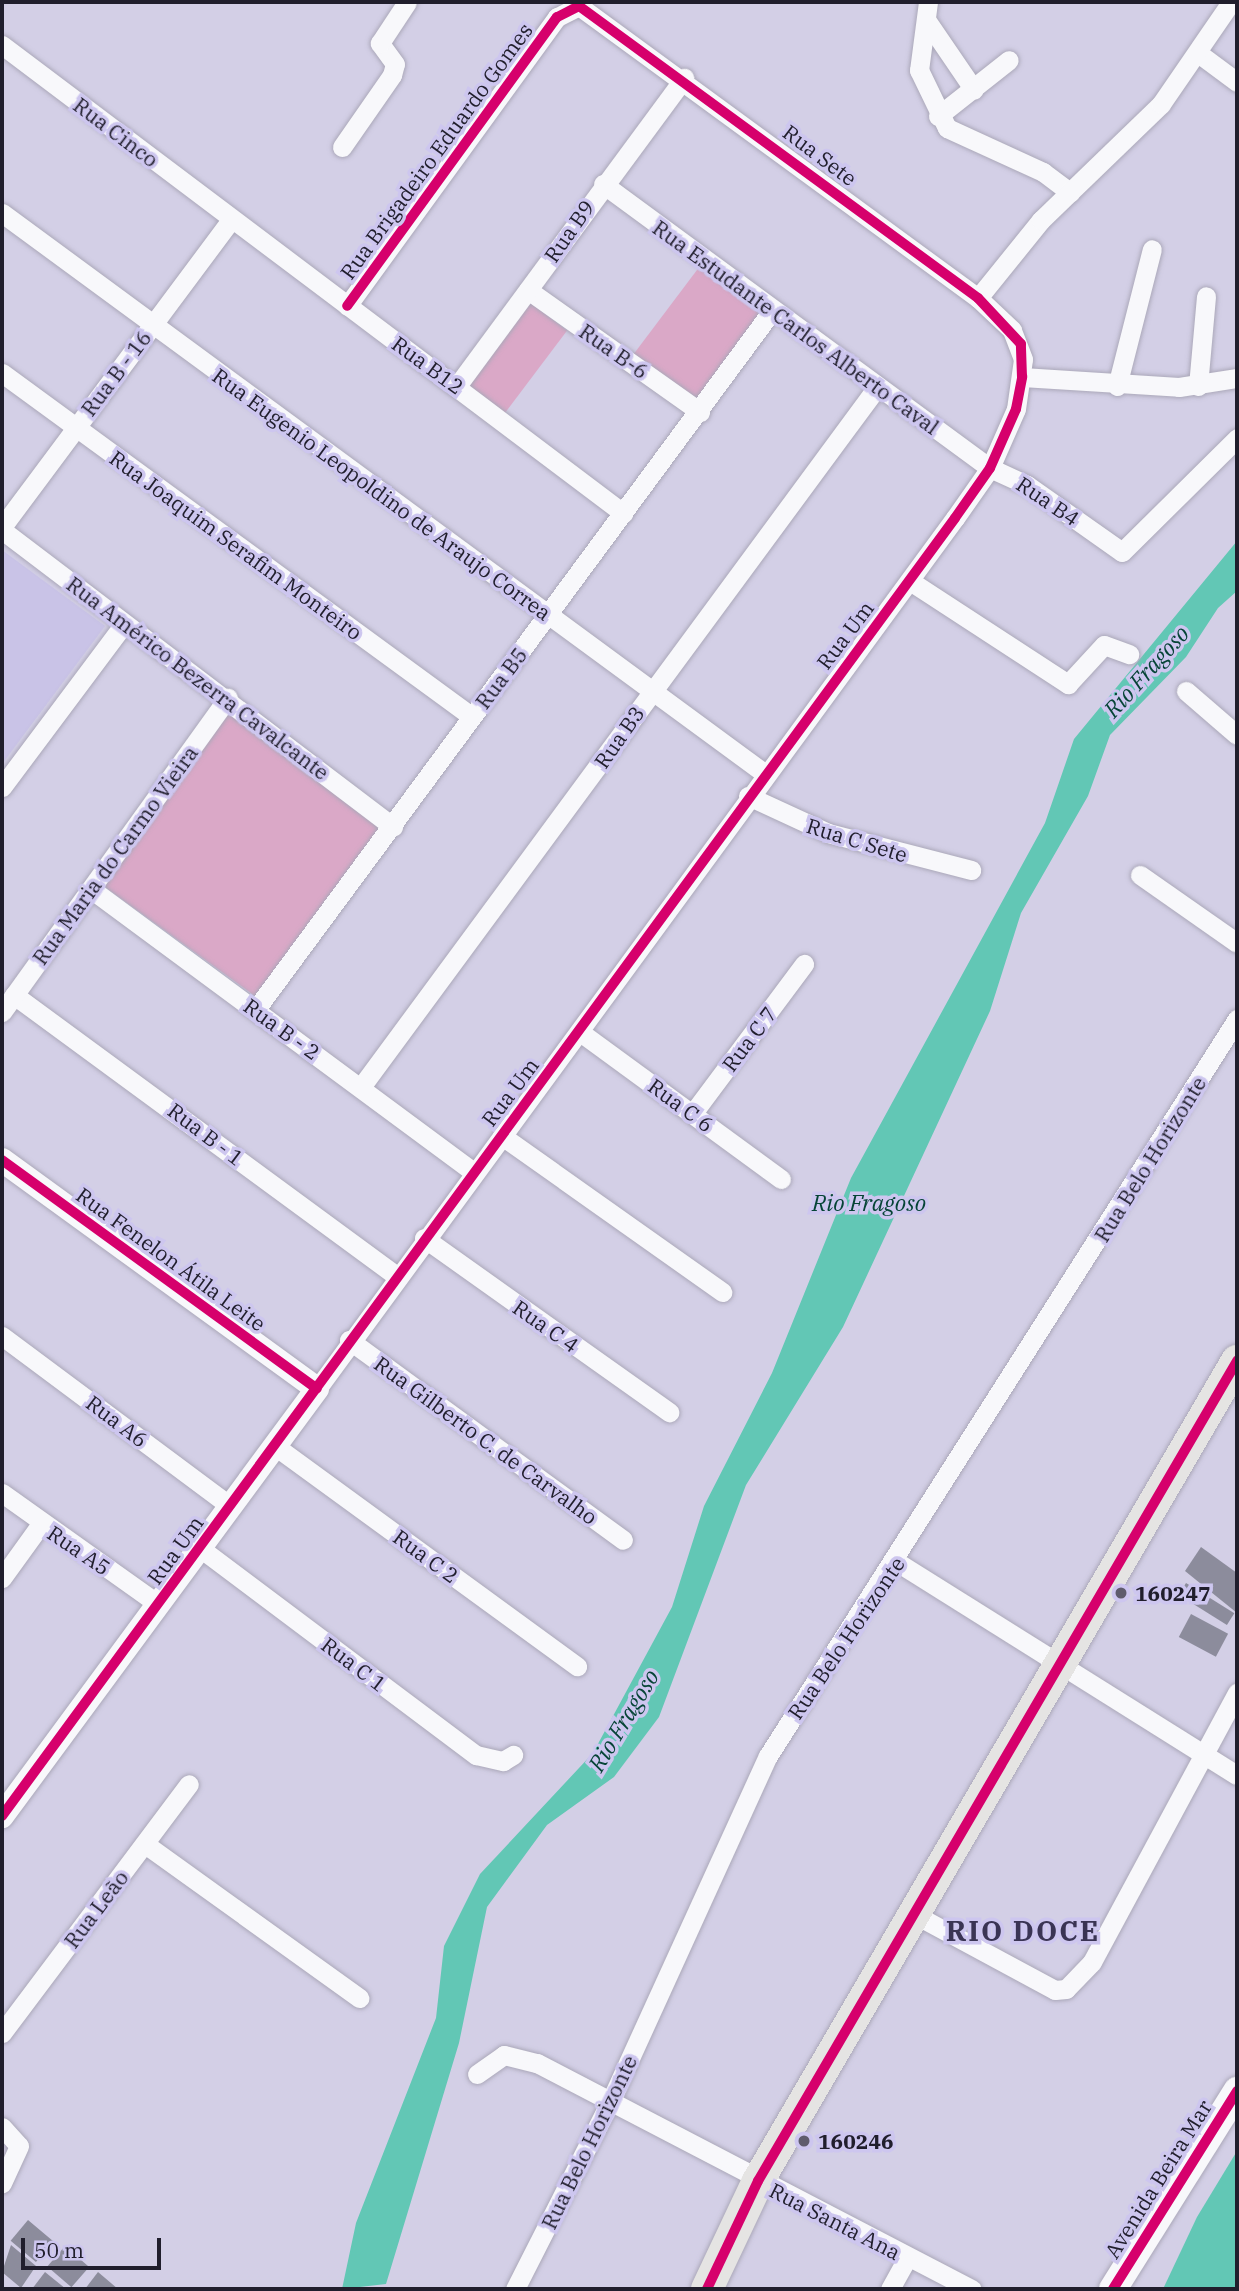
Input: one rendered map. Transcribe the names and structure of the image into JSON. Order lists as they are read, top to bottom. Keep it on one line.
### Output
{"streets":{"main road":["Avenida Beira Mar"],"street":["Rua Cinco","Rua Brigadeiro Eduardo Gomes","Rua Sete","Rua B9","Rua Estudante Carlos Alberto Caval","Rua B-6","Rua B12","Rua B - 16","Rua Eugenio Leopoldino de Araujo Correa","Rua B4","Rua Joaquim Serafim Monteiro","Rua Um","Rua Américo Bezerra Cavalcante","Rua B5","Rua B3","Rua C Sete","Rua Maria do Carmo Vieira","Rua B - 2","Rua C 7","Rua C 6","Rua B - 1","Rua Belo Horizonte","Rua Fenelon Átila Leite","Rua C 4","Rua A6","Rua Gilberto C. de Carvalho","Rua A5","Rua C 2","Rua C 1","Rua Leão","Rua Santa Ana"]},"crossings":[["Rua Cinco","Rua B12"],["Rua Cinco","Rua B - 16"],["Rua Brigadeiro Eduardo Gomes","Rua Sete"],["Rua Brigadeiro Eduardo Gomes","Rua B12"],["Rua Sete","Rua B9"],["Rua Sete","Rua Um"],["Rua B9","Rua Estudante Carlos Alberto Caval"],["Rua B9","Rua B-6"],["Rua B9","Rua B12"],["Rua Estudante Carlos Alberto Caval","Rua B4"],["Rua Estudante Carlos Alberto Caval","Rua Um"],["Rua Estudante Carlos Alberto Caval","Rua B5"],["Rua Estudante Carlos Alberto Caval","Rua B3"],["Rua B-6","Rua B5"],["Rua B12","Rua B - 16"],["Rua B12","Rua B5"],["Rua B - 16","Rua Eugenio Leopoldino de Araujo Correa"],["Rua B - 16","Rua Joaquim Serafim Monteiro"],["Rua B - 16","Rua Américo Bezerra Cavalcante"],["Rua Eugenio Leopoldino de Araujo Correa","Rua Um"],["Rua Eugenio Leopoldino de Araujo Correa","Rua B5"],["Rua Eugenio Leopoldino de Araujo Correa","Rua B3"],["Rua B4","Rua Um"],["Rua Joaquim Serafim Monteiro","Rua B5"],["Rua Um","Rua C Sete"],["Rua Um","Rua B - 2"],["Rua Um","Rua C 6"],["Rua Um","Rua B - 1"],["Rua Um","Rua Fenelon Átila Leite"],["Rua Um","Rua C 4"],["Rua Um","Rua A6"],["Rua Um","Rua Gilberto C. de Carvalho"],["Rua Um","Rua A5"],["Rua Um","Rua C 2"],["Rua Um","Rua C 1"],["Rua Américo Bezerra Cavalcante","Rua B5"],["Rua Américo Bezerra Cavalcante","Rua Maria do Carmo Vieira"],["Rua B5","Rua B - 2"],["Rua B3","Rua B - 2"],["Rua Maria do Carmo Vieira","Rua B - 2"],["Rua Maria do Carmo Vieira","Rua B - 1"],["Rua C 7","Rua C 6"],["Rua Belo Horizonte","Rua Santa Ana"]],"districts":["RIO DOCE"],"water":["Rio Fragoso"],"places":["160247","160246"],"scale_bar":"50 m"}
